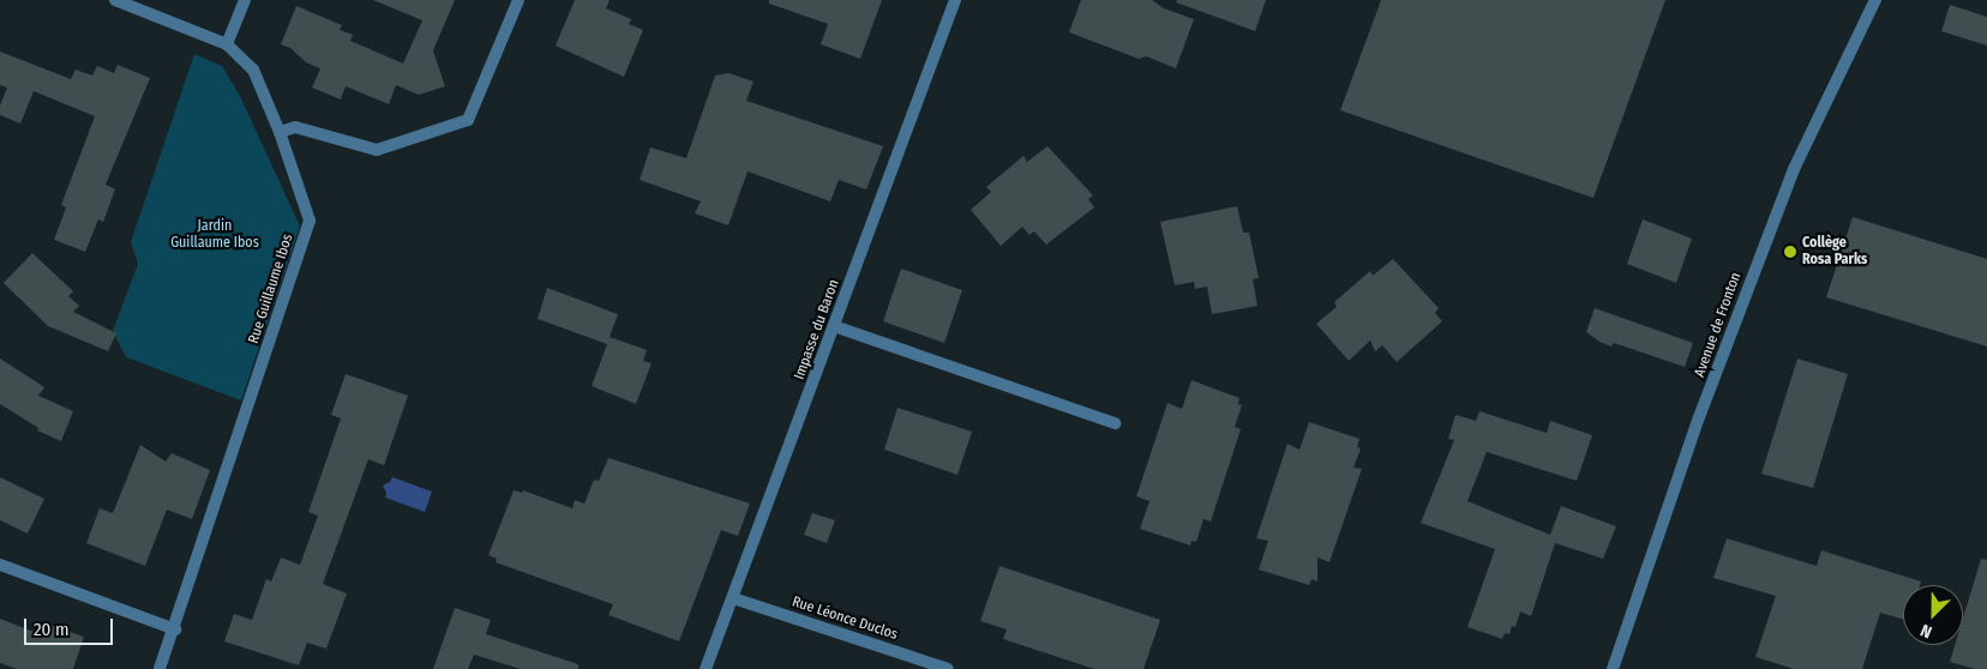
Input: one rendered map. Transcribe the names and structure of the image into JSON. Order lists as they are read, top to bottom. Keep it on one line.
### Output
{"streets":{"street":["Rue Guillaume Ibos","Avenue de Fronton","Impasse du Baron","Rue Léonce Duclos"]},"crossings":[["Impasse du Baron","Rue Léonce Duclos"]],"parks":["Jardin Guillaume Ibos"],"places":["Collège Rosa Parks"],"scale_bar":"20 m","north":"bottom left"}
